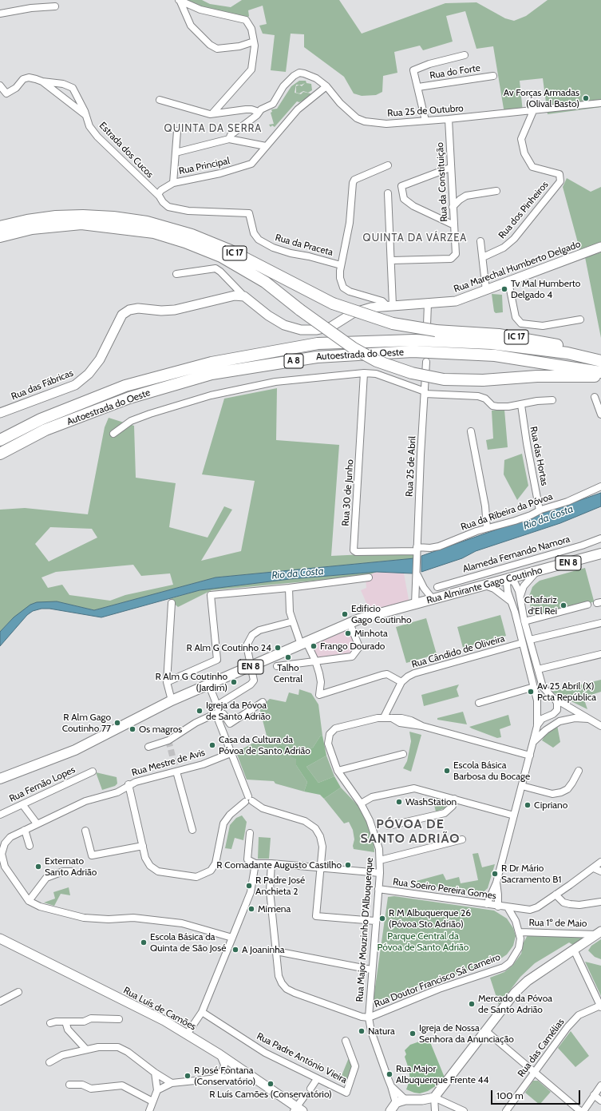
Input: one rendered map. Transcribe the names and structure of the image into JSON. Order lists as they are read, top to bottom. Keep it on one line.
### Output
{"streets":{"highway":["IC 17","Autoestrada do Oeste","A 8"],"main road":["EN 8","Rua Almirante Gago Coutinho"],"street":["Rua do Forte","Rua 25 de Outubro","Estrada dos Cucos","Rua Principal","Rua da Constituição","Rua dos Pinheiros","Rua da Praceta","Rua Marechal Humberto Delgado","Rua das Fábricas","Rua das Hortas","Rua 25 de Abril","Rua 30 de Junho","Rua da Ribeira da Póvoa","Alameda Fernando Namora","Rua Cândido de Oliveira","Rua Mestre de Avis","Rua Fernão Lopes","Rua Soeiro Pereira Gomes","Rua 1º de Maio","Rua Major Mouzinho D'Albuquerque","Rua Doutor Francisco Sá Carneiro","Rua Luís de Camões","Rua das Camélias","Rua Padre António Vieira"]},"crossings":[["Rua 25 de Outubro","Rua Principal"],["Rua 25 de Outubro","Rua da Constituição"],["Rua 25 de Outubro","Rua dos Pinheiros"],["Estrada dos Cucos","Rua Principal"],["Estrada dos Cucos","Rua da Praceta"],["Rua Principal","Rua da Praceta"],["Rua Marechal Humberto Delgado","Rua das Fábricas"],["Rua das Hortas","Rua da Ribeira da Póvoa"],["Rua 25 de Abril","Rua 30 de Junho"],["Rua 25 de Abril","Rua da Ribeira da Póvoa"],["Rua 25 de Abril","Rua Almirante Gago Coutinho"],["Rua 30 de Junho","Rua da Ribeira da Póvoa"],["Rua Cândido de Oliveira","Rua Major Mouzinho D'Albuquerque"],["Rua Soeiro Pereira Gomes","Rua Major Mouzinho D'Albuquerque"],["Rua Soeiro Pereira Gomes","Rua Doutor Francisco Sá Carneiro"],["Rua 1º de Maio","Rua Doutor Francisco Sá Carneiro"],["Rua Major Mouzinho D'Albuquerque","Rua Doutor Francisco Sá Carneiro"]],"districts":["QUINTA DA SERRA","QUINTA DA VÁRZEA","PÓVOA DE SANTO ADRIÃO"],"water":["Rio da Costa"],"parks":["Parque Central da Póvoa de Santo Adrião"],"places":["Av Forças Armadas (Olival Basto)","Tv Mal Humberto Delgado 4","Chafariz d'El Rei","Edificio Gago Coutinho","Minhota","Frango Dourado","R Alm G Coutinho 24","Talho Central","R Alm G Coutinho (Jardim)","Av 25 Abril (X) Pcta República","Igreja da Póvoa de Santo Adrião","R Alm Gago Coutinho 77","Os magros","Casa da Cultura da Póvoa de Santo Adrião","Escola Básica Barbosa du Bocage","WashStation","Cipriano","R Comadante Augusto Castilho","Externato Santo Adrião","R Dr Mário Sacramento B1","R Padre José Anchieta 2","Mimena","R M Albuquerque 26 (Póvoa Sto Adrião)","Escola Básica da Quinta de São José","A Joaninha","Mercado da Póvoa de Santo Adrião","Natura","Igreja de Nossa Senhora da Anunciação","Rua Major Albuquerque Frente 44","R José Fontana (Conservatório)","R Luís Camões (Conservatório)"],"scale_bar":"100 m"}
